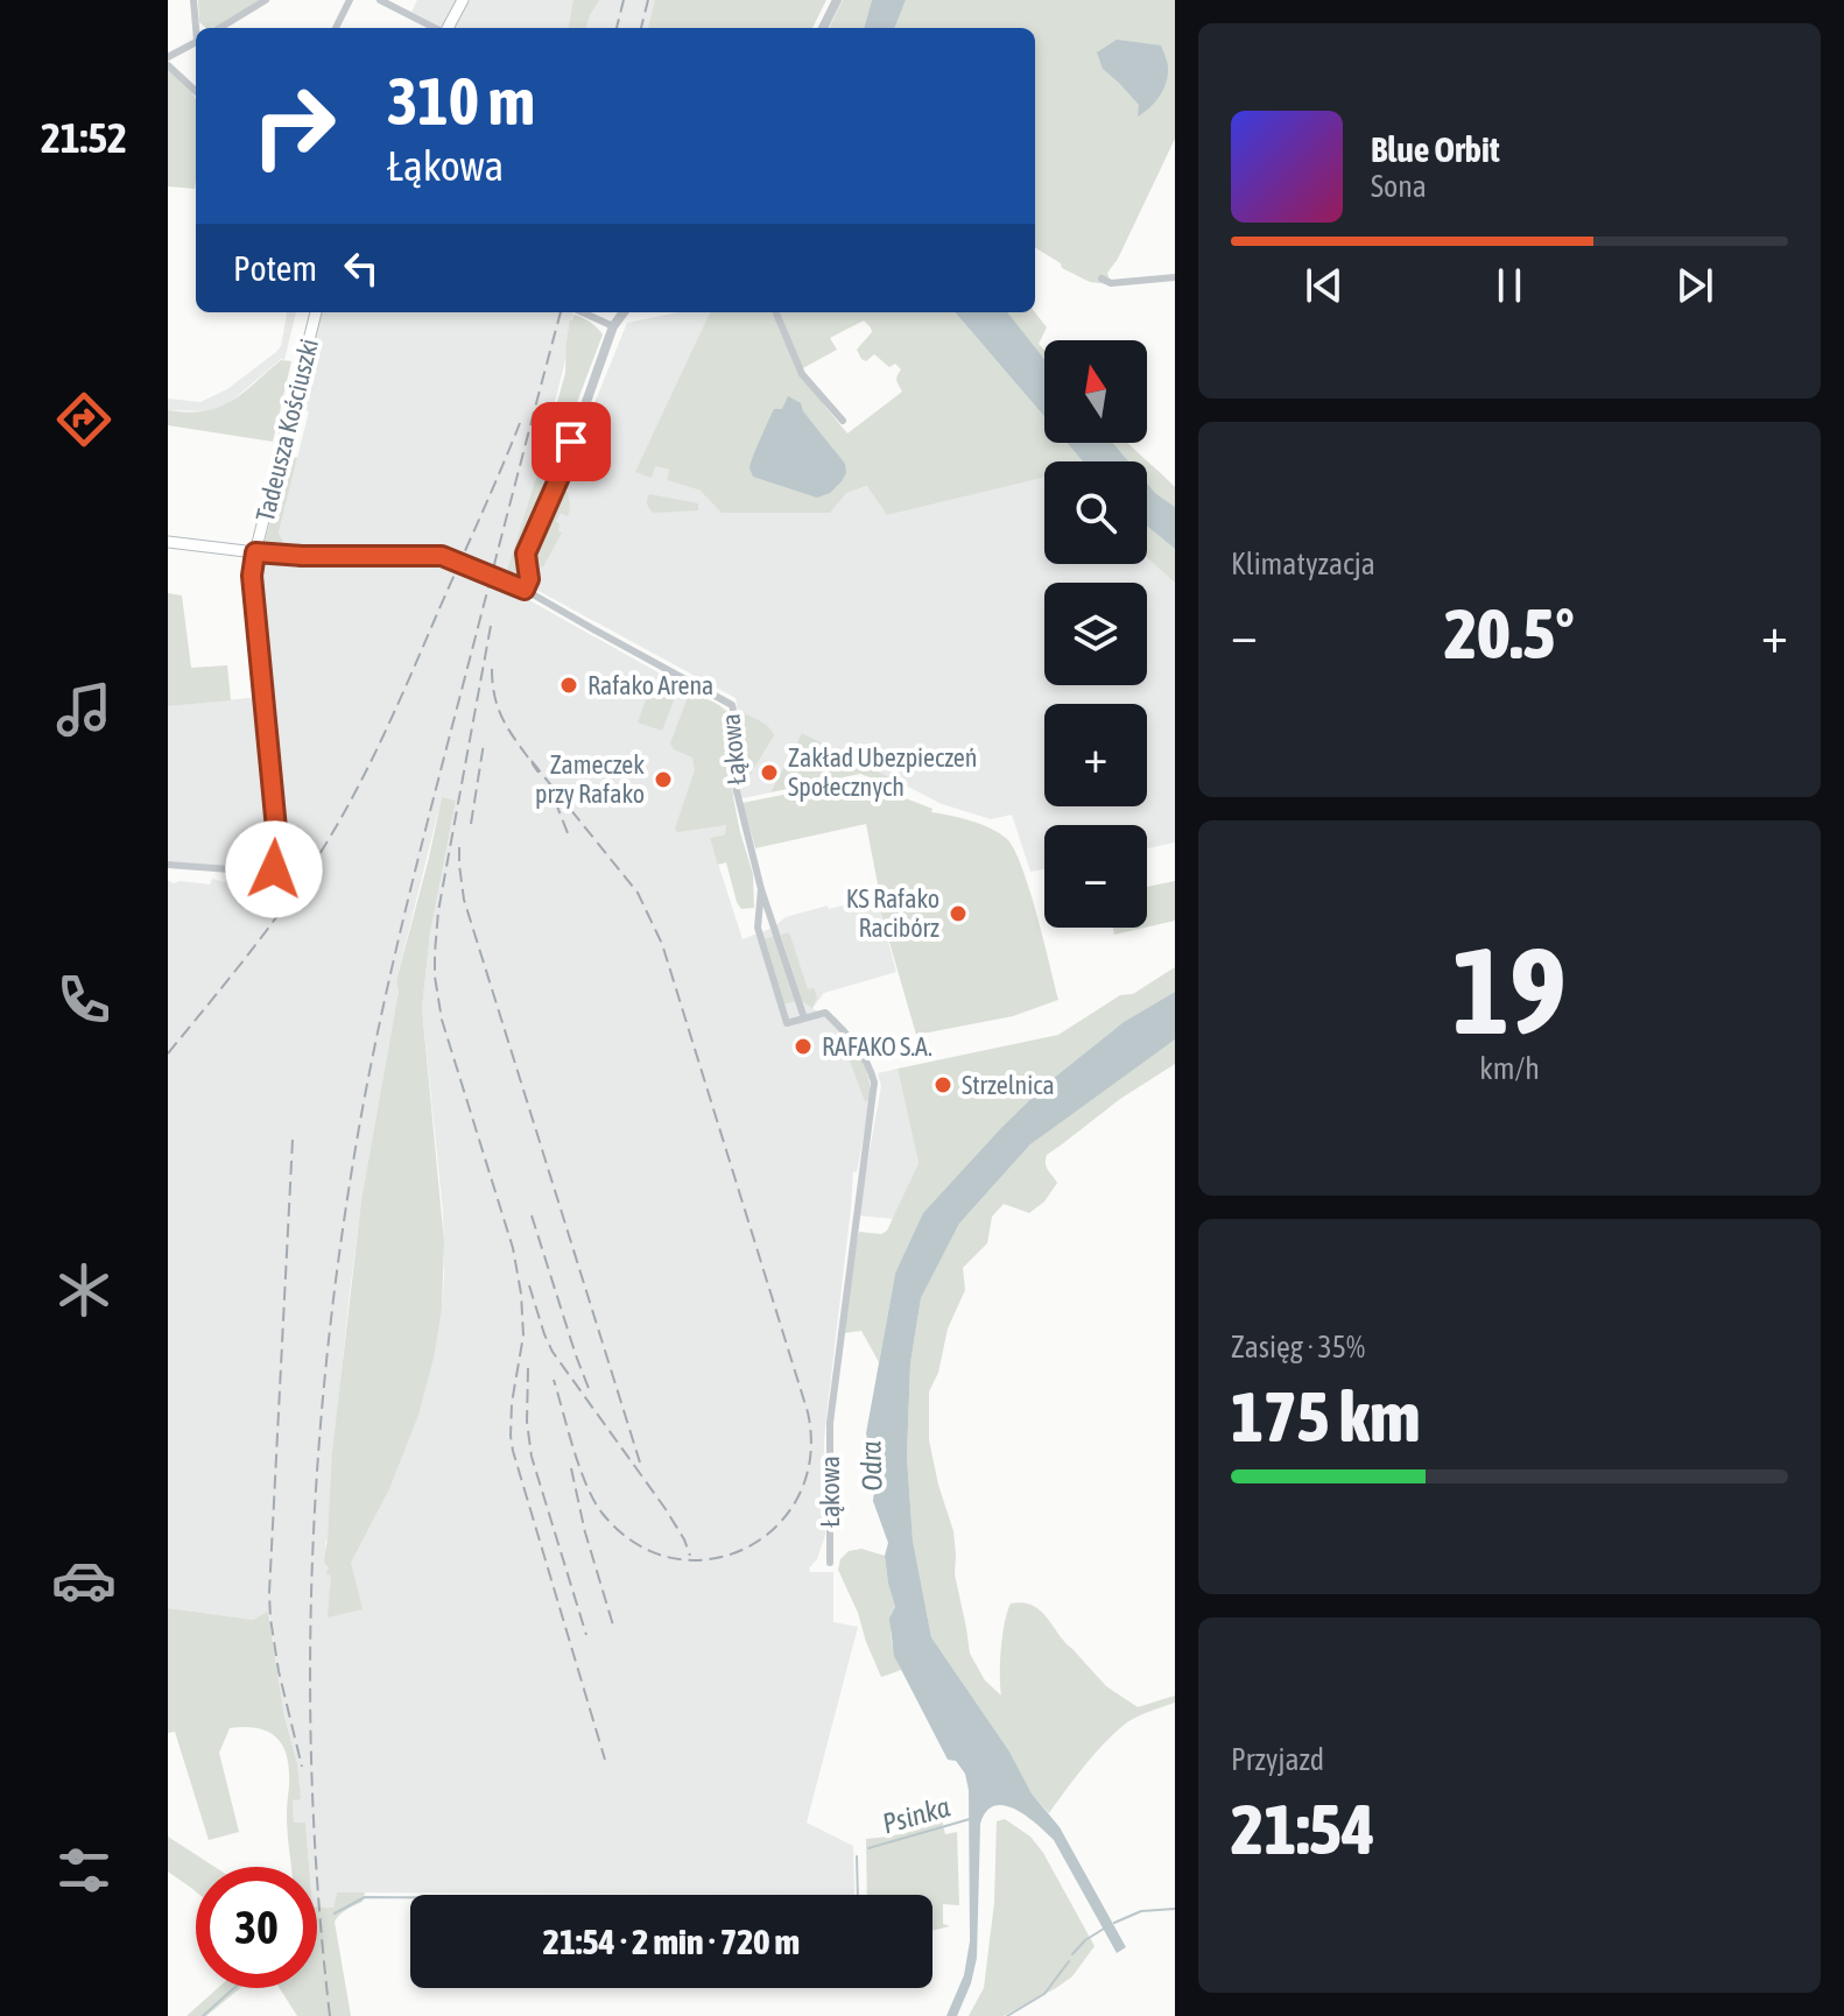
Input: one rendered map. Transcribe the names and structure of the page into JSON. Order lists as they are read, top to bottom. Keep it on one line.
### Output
{"streets":{"main road":["Tadeusza Kościuszki","Łąkowa"]},"crossings":[["Tadeusza Kościuszki","Łąkowa"]],"water":["Odra","Psinka"],"places":["Rafako Arena","Zakład Ubezpieczeń Społecznych","Zameczek przy Rafako","KS Rafako Racibórz","RAFAKO S.A.","Strzelnica"],"north":"top","page":{"tabs":"21:52","turn":["310 m","Łąkowa"],"song":["Blue Orbit","Sona"],"then":"Potem","map_buttons":["+","−"],"tile":["Klimatyzacja",["19","km/h"],["Zasięg · 35%","175 km"],["Przyjazd","21:54"]],"heat":["−","20.5°","+"],"limit":"30","trip":"21:54 · 2 min · 720 m"}}
